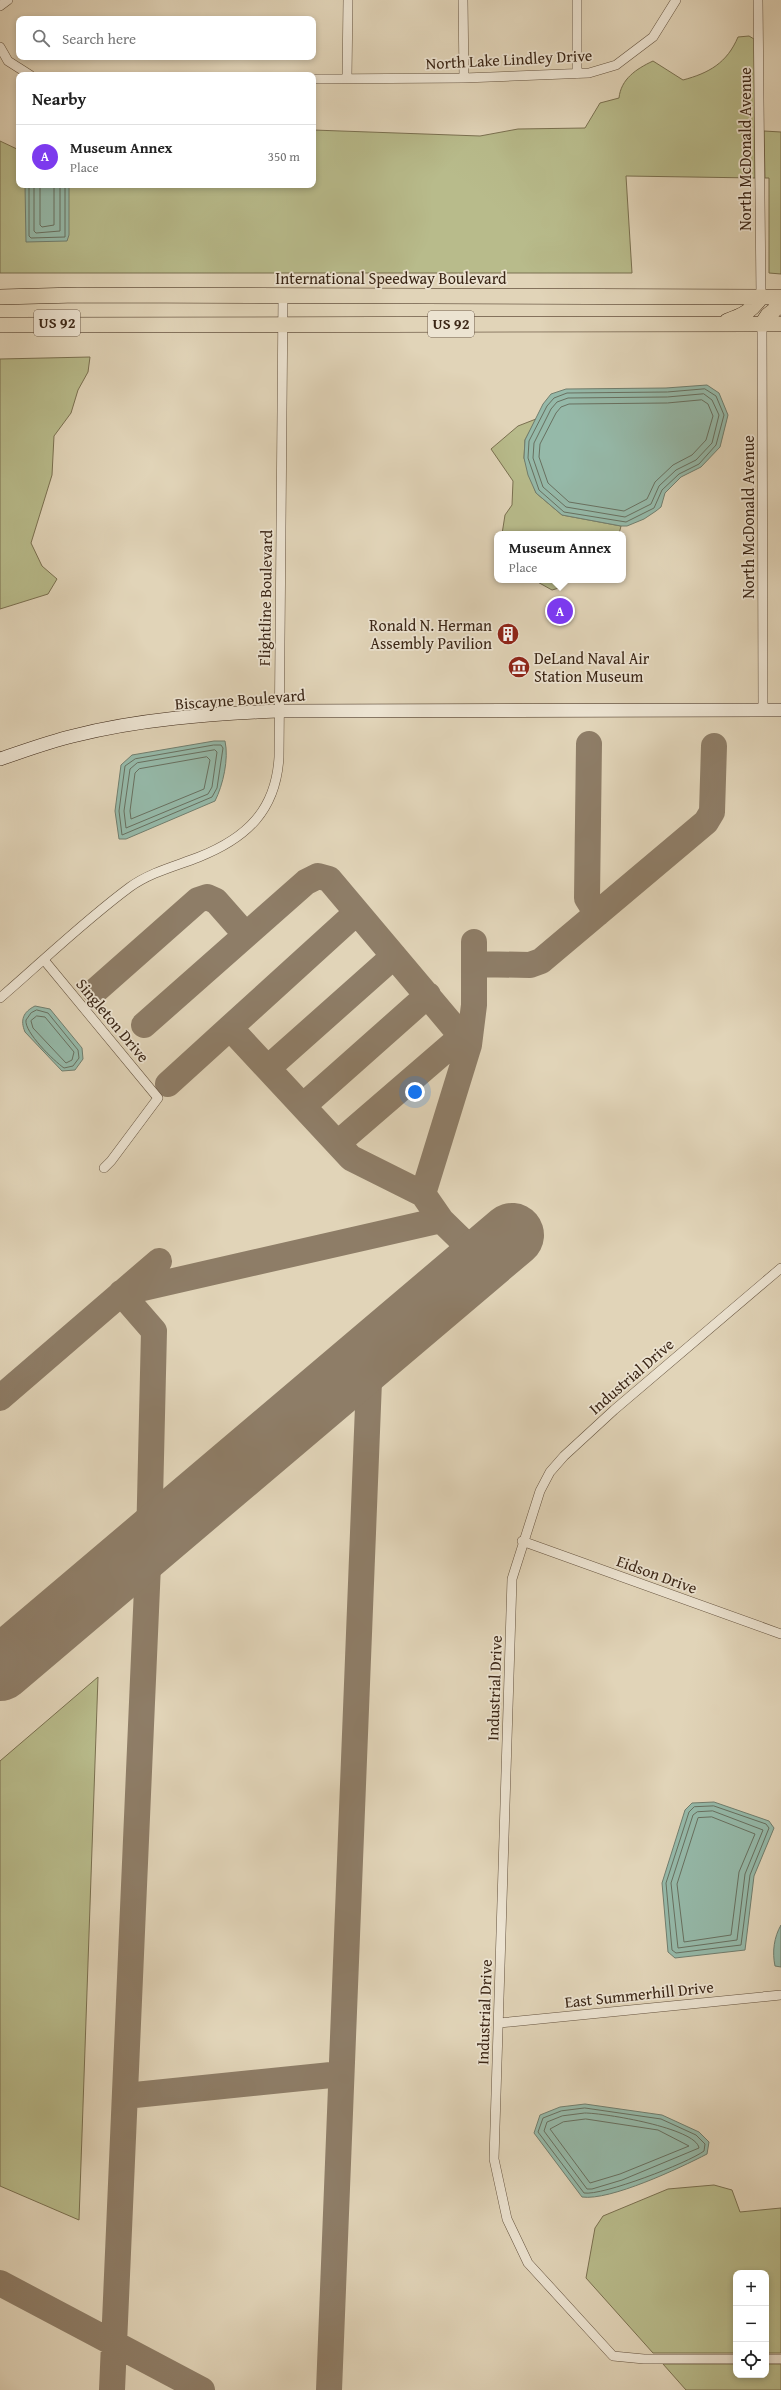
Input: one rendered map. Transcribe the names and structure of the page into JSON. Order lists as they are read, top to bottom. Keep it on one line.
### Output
{"streets":{"main road":["International Speedway Boulevard","US 92"],"street":["North Lake Lindley Drive","North McDonald Avenue","Flightline Boulevard","Biscayne Boulevard","Singleton Drive","Industrial Drive","Eidson Drive","East Summerhill Drive"]},"crossings":[["North McDonald Avenue","International Speedway Boulevard"],["North McDonald Avenue","US 92"],["North McDonald Avenue","Biscayne Boulevard"],["International Speedway Boulevard","Flightline Boulevard"],["US 92","Flightline Boulevard"],["Flightline Boulevard","Biscayne Boulevard"],["Flightline Boulevard","Singleton Drive"],["Industrial Drive","Eidson Drive"],["Industrial Drive","East Summerhill Drive"]],"places":{"building":["Ronald N. Herman Assembly Pavilion"],"museum":["DeLand Naval Air Station Museum"]},"page":{"search":"Search here","heading":"Nearby","list":[{"mark":"A","name":"Museum Annex","note":"Place","value":"350 m"}],"popup":["Museum Annex","Place"],"pins":"A","map_buttons":["+","−"]}}
